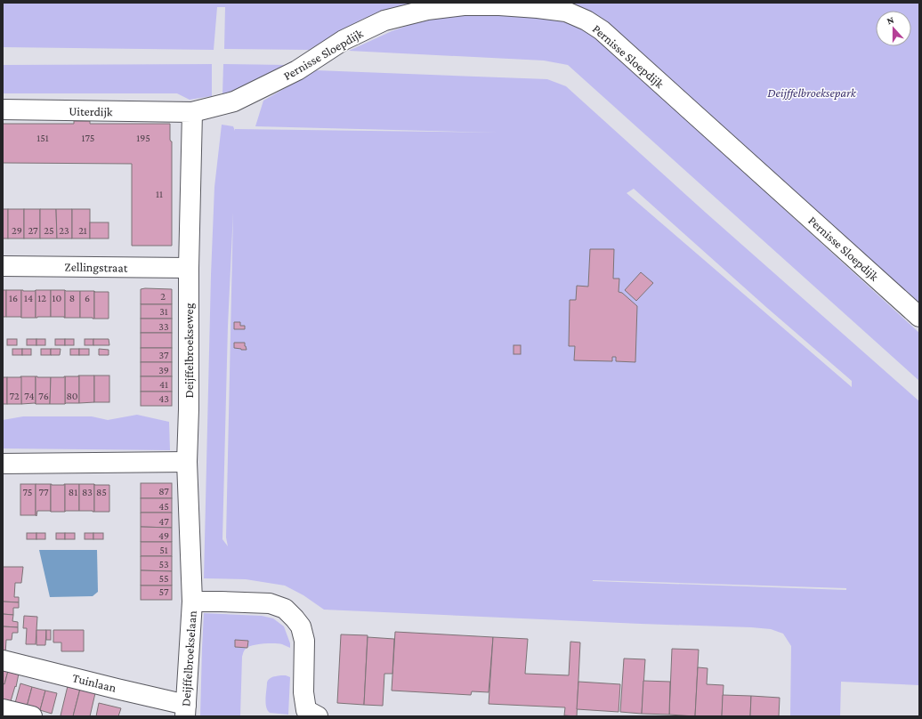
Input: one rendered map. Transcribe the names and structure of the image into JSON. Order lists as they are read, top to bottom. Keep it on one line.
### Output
{"streets":{"street":["Pernisse Sloepdijk","Uiterdijk","Zellingstraat","Deijffelbroekseweg","Deijffelbroekselaan","Tuinlaan"]},"crossings":[["Pernisse Sloepdijk","Uiterdijk"],["Pernisse Sloepdijk","Deijffelbroekseweg"],["Uiterdijk","Deijffelbroekseweg"],["Zellingstraat","Deijffelbroekseweg"],["Deijffelbroekseweg","Deijffelbroekselaan"],["Deijffelbroekselaan","Tuinlaan"]],"parks":["Deijffelbroeksepark"],"house_numbers":["151","175","195","11","29","27","25","23","21","2","16","14","12","10","8","6","31","33","37","39","41","72","74","76","80","43","87","75","77","81","83","85","45","47","49","51","53","55","57"],"north":"top"}
